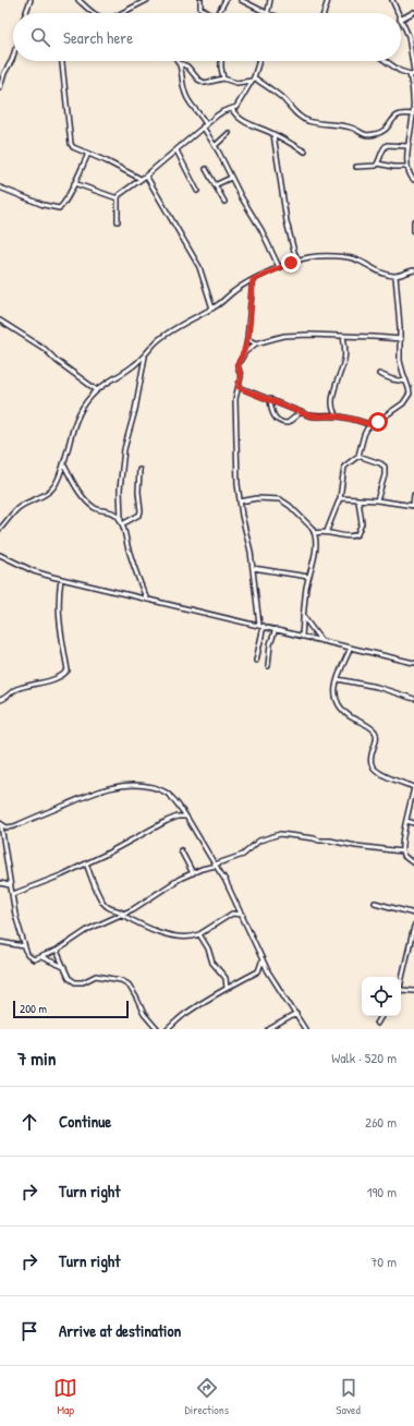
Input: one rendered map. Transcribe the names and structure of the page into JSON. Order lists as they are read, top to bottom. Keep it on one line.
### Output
{"scale_bar":"200 m","page":{"search":"Search here","scale":"200 m","heading":["7 min","Walk · 520 m"],"list":[["Continue","260 m"],["Turn right","190 m"],["Turn right","70 m"],"Arrive at destination"],"nav":["Map","Directions","Saved"]}}
